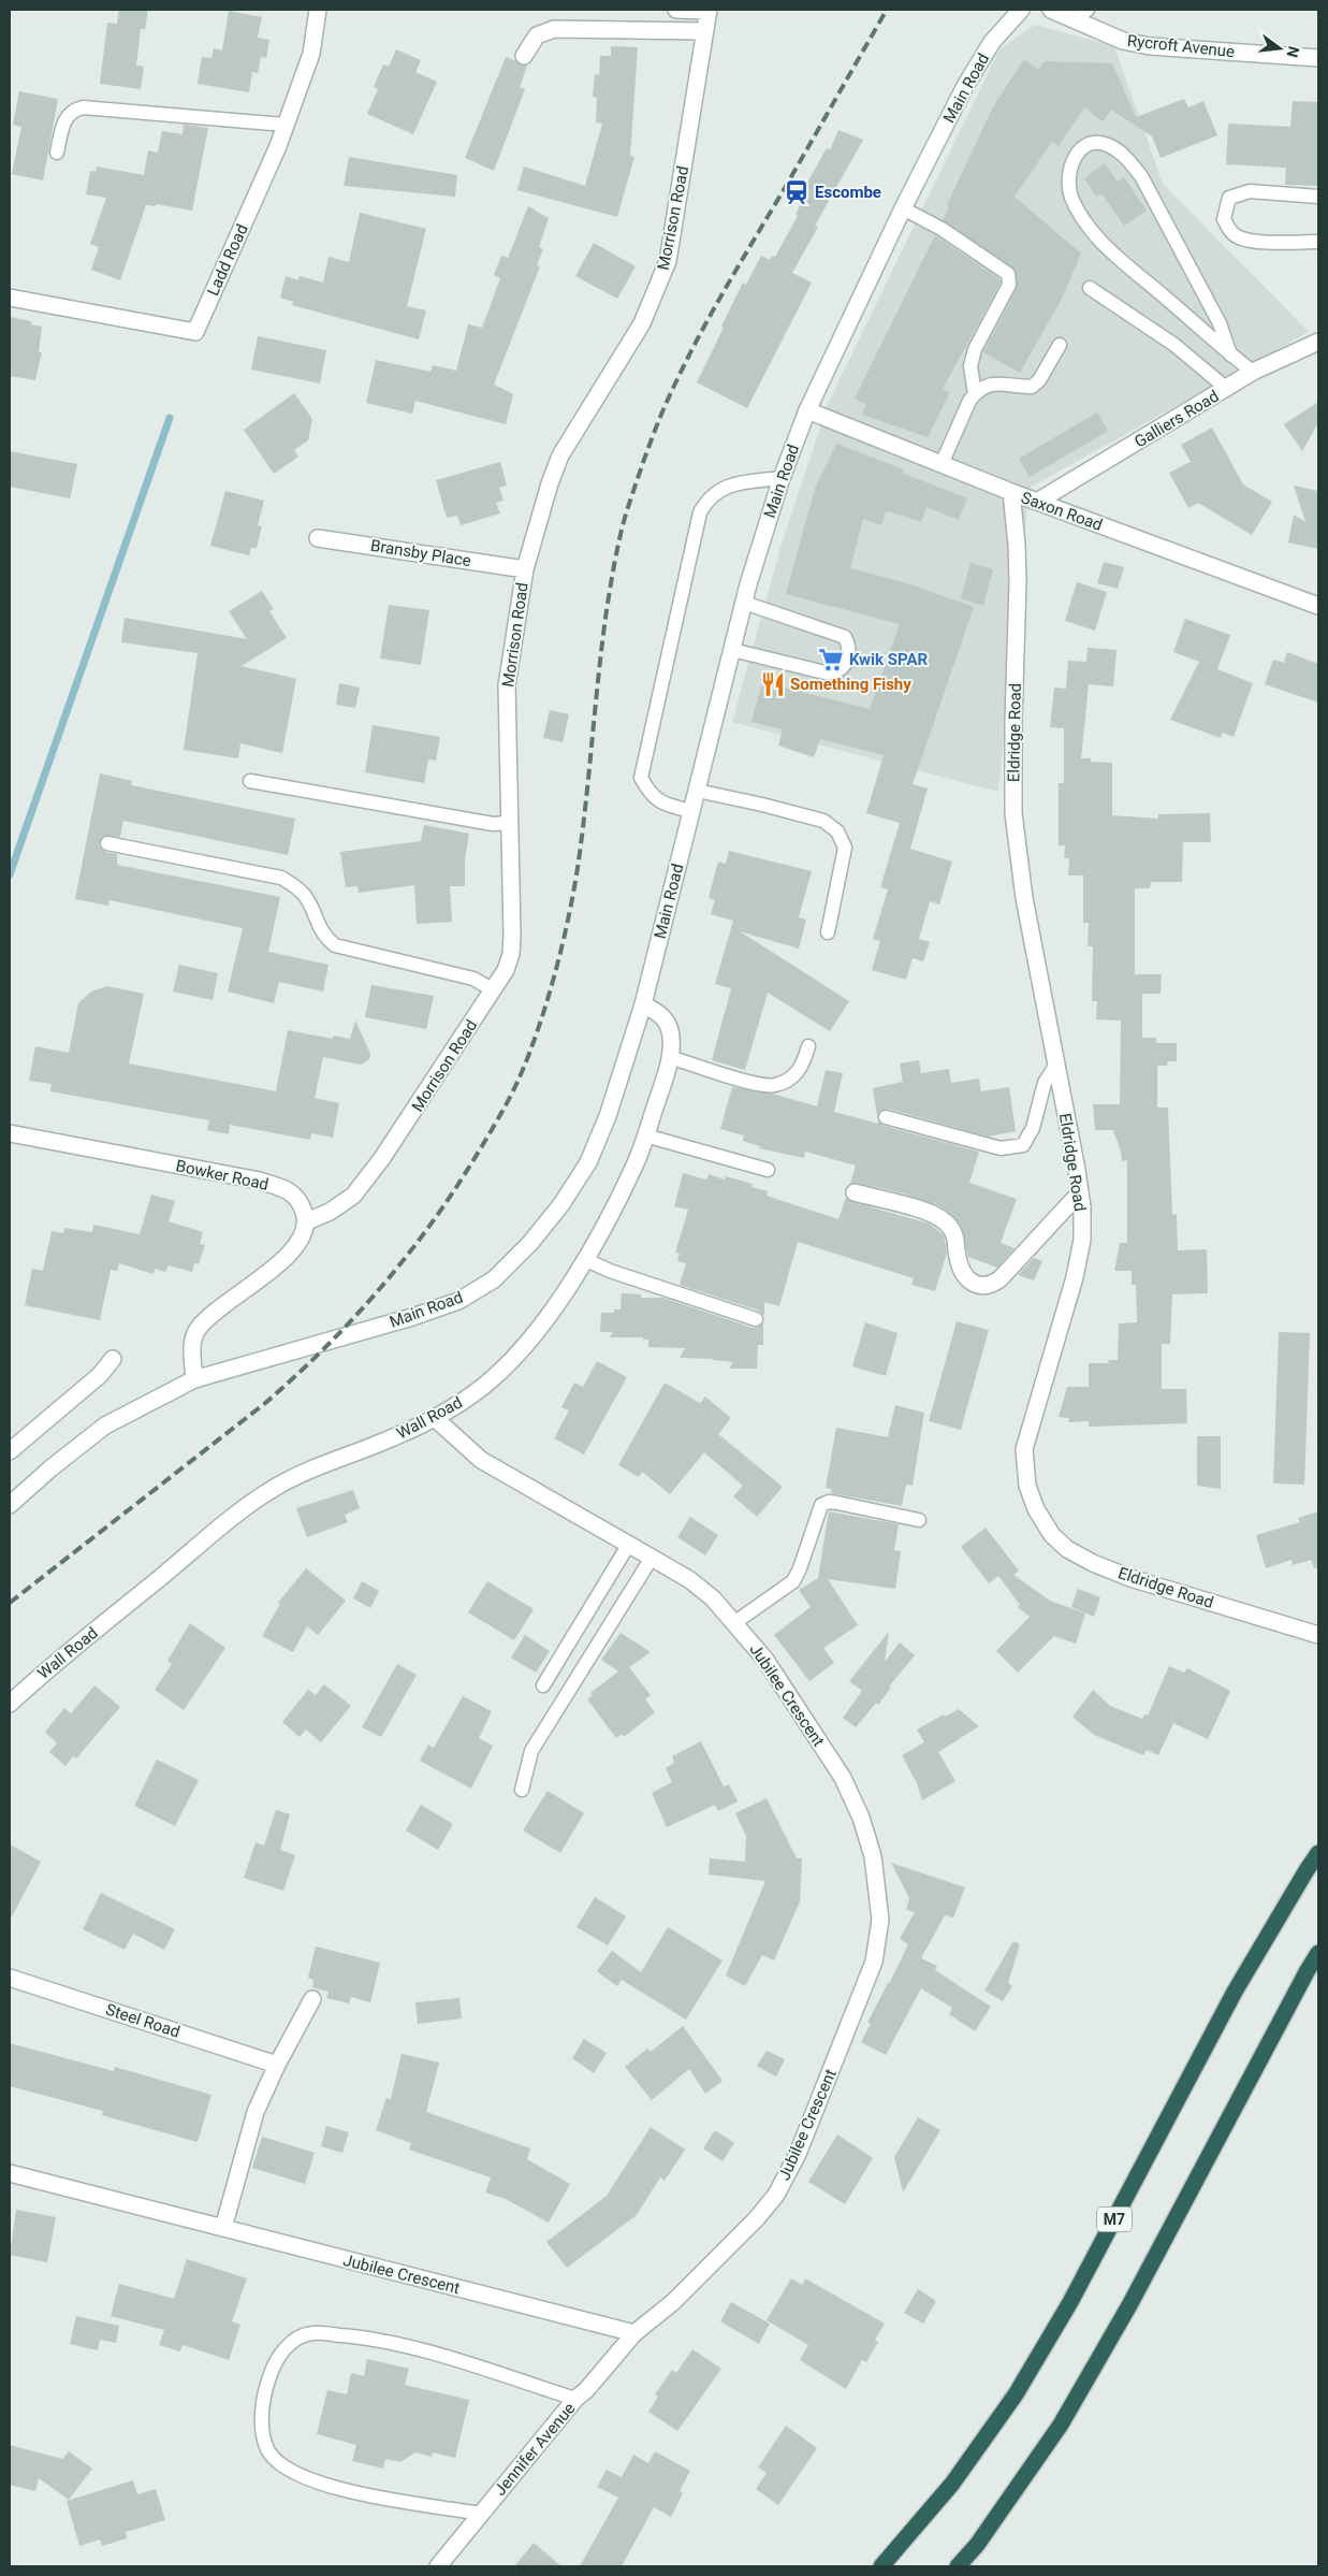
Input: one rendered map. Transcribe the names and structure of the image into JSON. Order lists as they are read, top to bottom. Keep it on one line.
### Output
{"streets":{"highway":["M7"],"street":["Rycroft Avenue","Main Road","Morrison Road","Ladd Road","Galliers Road","Saxon Road","Bransby Place","Eldridge Road","Bowker Road","Wall Road","Jubilee Crescent","Steel Road","Jennifer Avenue"]},"crossings":[["Main Road","Saxon Road"],["Main Road","Wall Road"],["Morrison Road","Bransby Place"],["Morrison Road","Bowker Road"],["Galliers Road","Saxon Road"],["Saxon Road","Eldridge Road"],["Wall Road","Jubilee Crescent"],["Jubilee Crescent","Jennifer Avenue"]],"places":{"station":["Escombe"],"supermarket":["Kwik SPAR"],"restaurant":["Something Fishy"]},"north":"right"}
